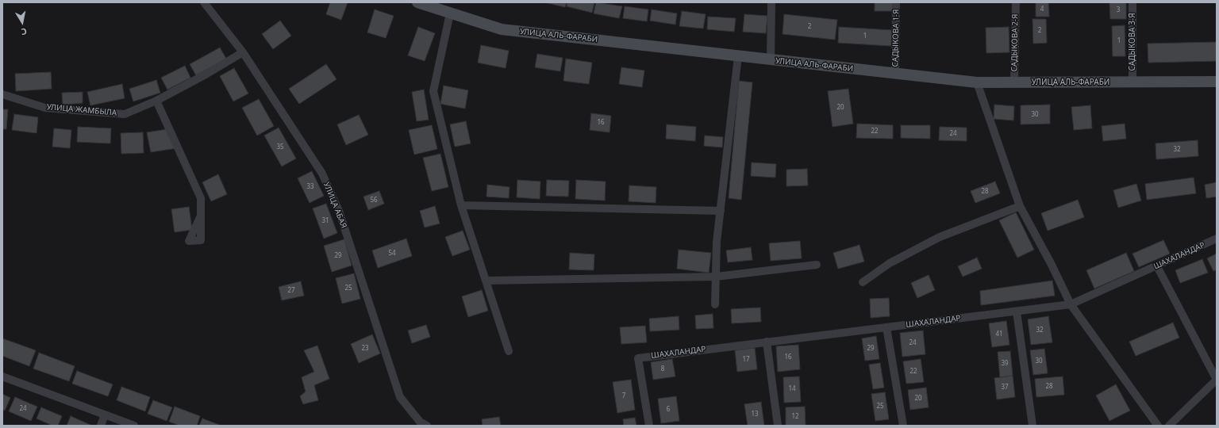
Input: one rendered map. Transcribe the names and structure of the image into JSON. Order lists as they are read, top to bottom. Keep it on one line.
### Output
{"streets":{"main road":["УЛИЦА АЛЬ-ФАРАБИ"],"street":["САДЫКОВА 1-Я","САДЫКОВА 3-Я","САДЫКОВА 2-Я","УЛИЦА ЖАМБЫЛА","УЛИЦА АБАЯ","ШАХАЛАНДАР"]},"crossings":[["УЛИЦА АЛЬ-ФАРАБИ","САДЫКОВА 1-Я"],["УЛИЦА АЛЬ-ФАРАБИ","САДЫКОВА 3-Я"],["УЛИЦА АЛЬ-ФАРАБИ","САДЫКОВА 2-Я"],["УЛИЦА ЖАМБЫЛА","УЛИЦА АБАЯ"]],"house_numbers":["4","3","2","2","1","1","20","30","16","22","24","35","32","33","28","56","31","54","29","25","27","32","41","24","23","29","16","17","30","39","8","22","28","37","14","7","20","25","24","6","13","12"],"north":"bottom"}
